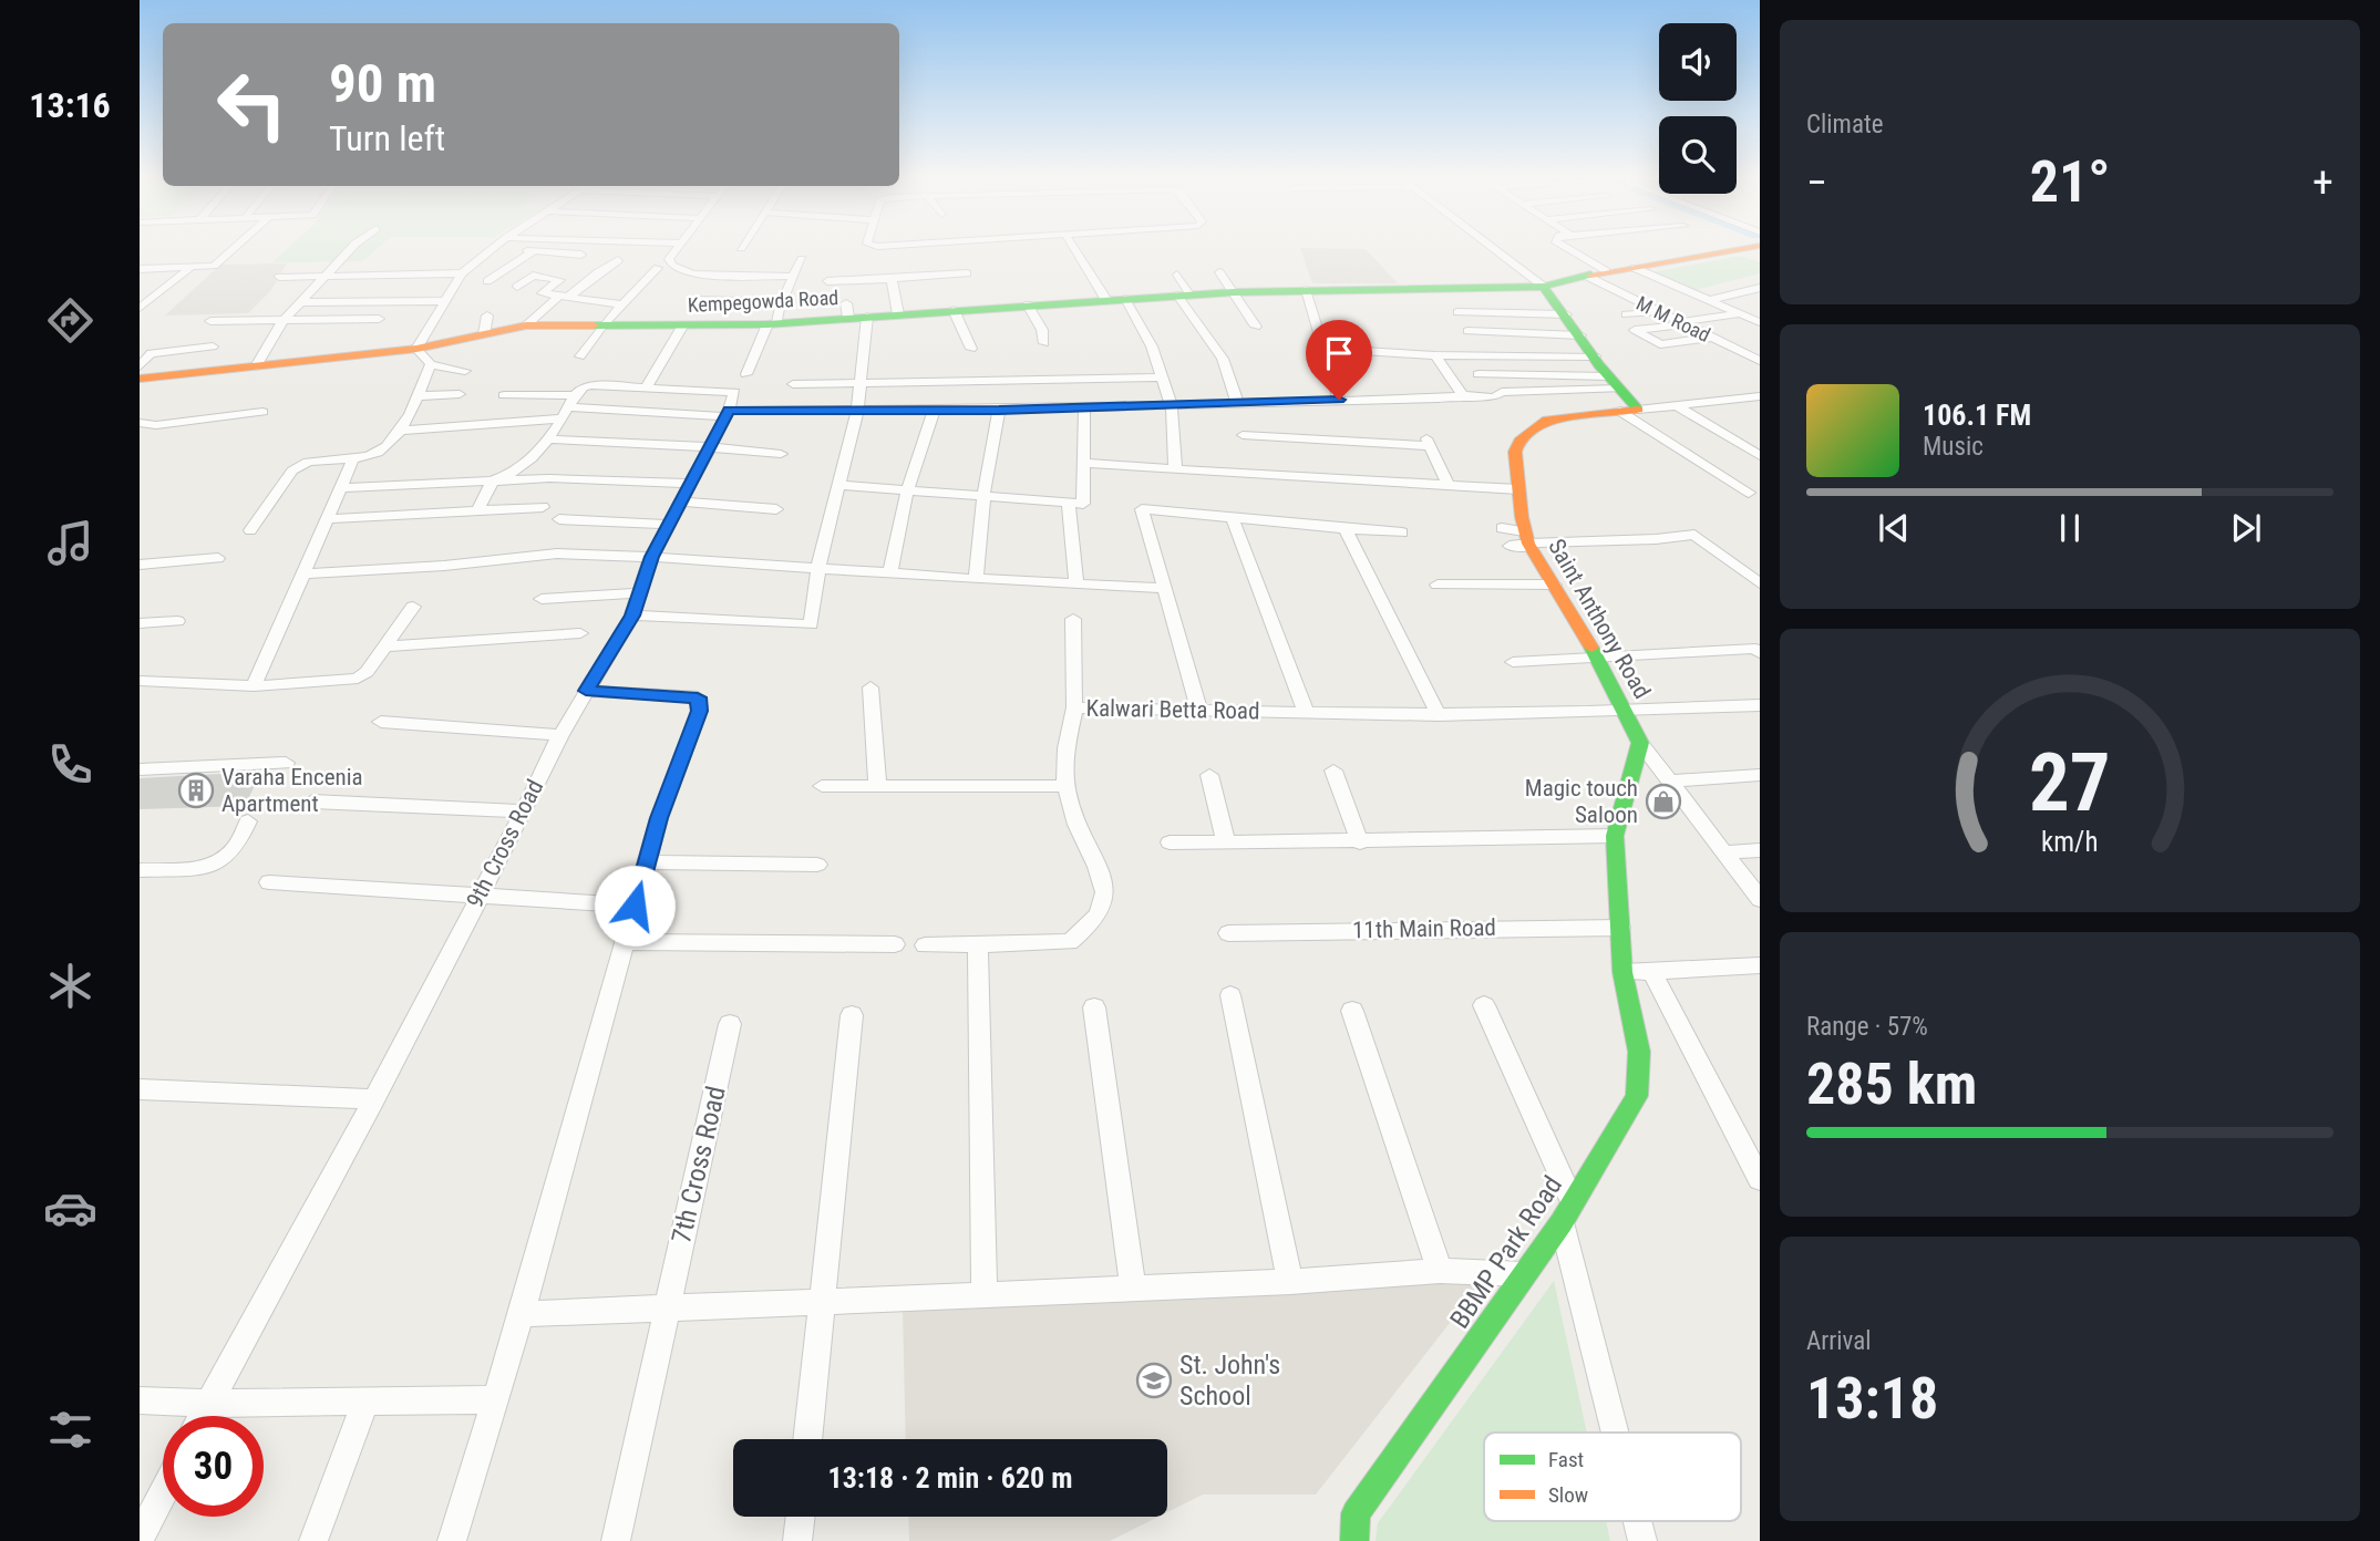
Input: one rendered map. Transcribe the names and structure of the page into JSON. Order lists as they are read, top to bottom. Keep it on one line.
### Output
{"streets":{"street":["Kempegowda Road","M M Road","Saint Anthony Road","Kalwari Betta Road","9th Cross Road","11th Main Road","7th Cross Road","BBMP Park Road"]},"crossings":[["Kempegowda Road","M M Road"],["Saint Anthony Road","Kalwari Betta Road"]],"places":{"building":["Varaha Encenia Apartment"],"shop":["Magic touch Saloon"],"school or university":["St. John's School"]},"legend":["Fast","Slow"],"page":{"tabs":"13:16","tile":["Climate",["Range · 57%","285 km"],["Arrival","13:18"]],"turn":["90 m","Turn left"],"heat":["−","21°","+"],"song":["106.1 FM","Music"],"limit":"30","trip":"13:18 · 2 min · 620 m","gauge":["27","km/h"]}}
